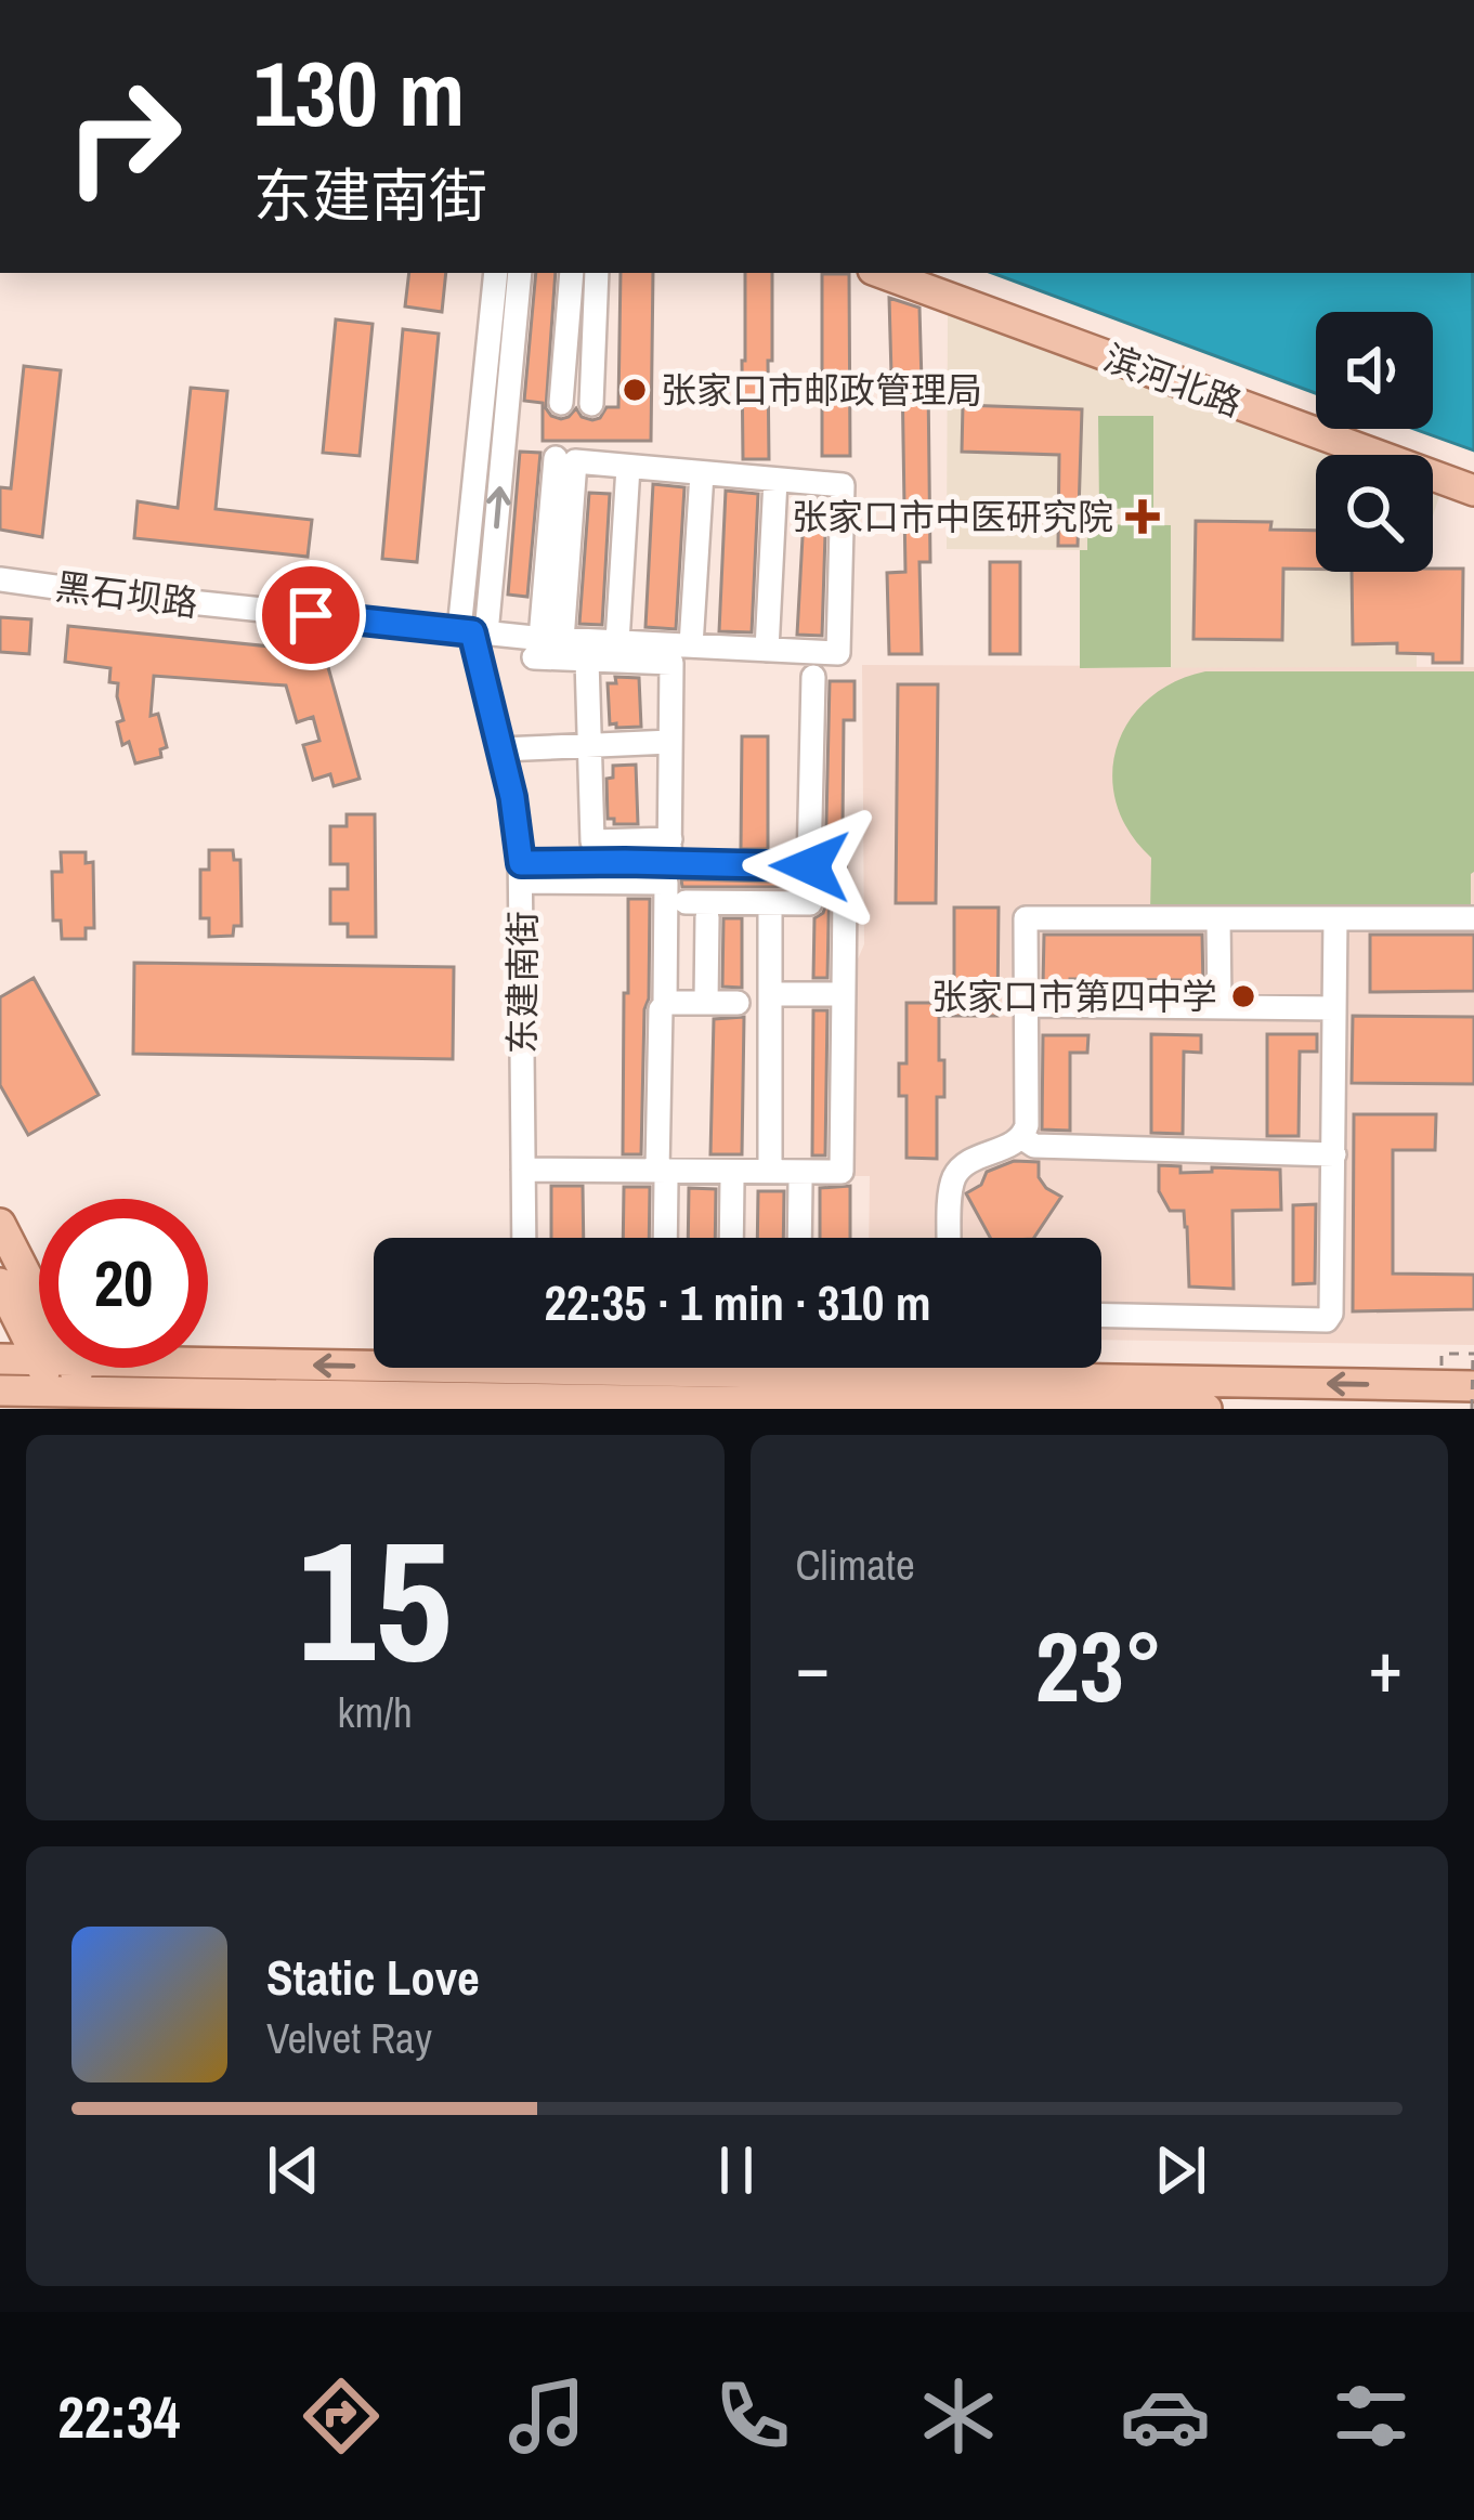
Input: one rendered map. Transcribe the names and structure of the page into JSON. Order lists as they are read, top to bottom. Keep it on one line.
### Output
{"streets":{"main road":["滨河北路"],"street":["黑石坝路","东建南街"]},"crossings":[["黑石坝路","东建南街"]],"places":{"other":["张家口市邮政管理局","张家口市第四中学"],"health":["张家口市中医研究院"]},"page":{"turn":["130 m","东建南街"],"limit":"20","trip":"22:35 · 1 min · 310 m","tile":[["15","km/h"],"Climate"],"heat":["−","23°","+"],"song":["Static Love","Velvet Ray"],"tabs":"22:34"}}
